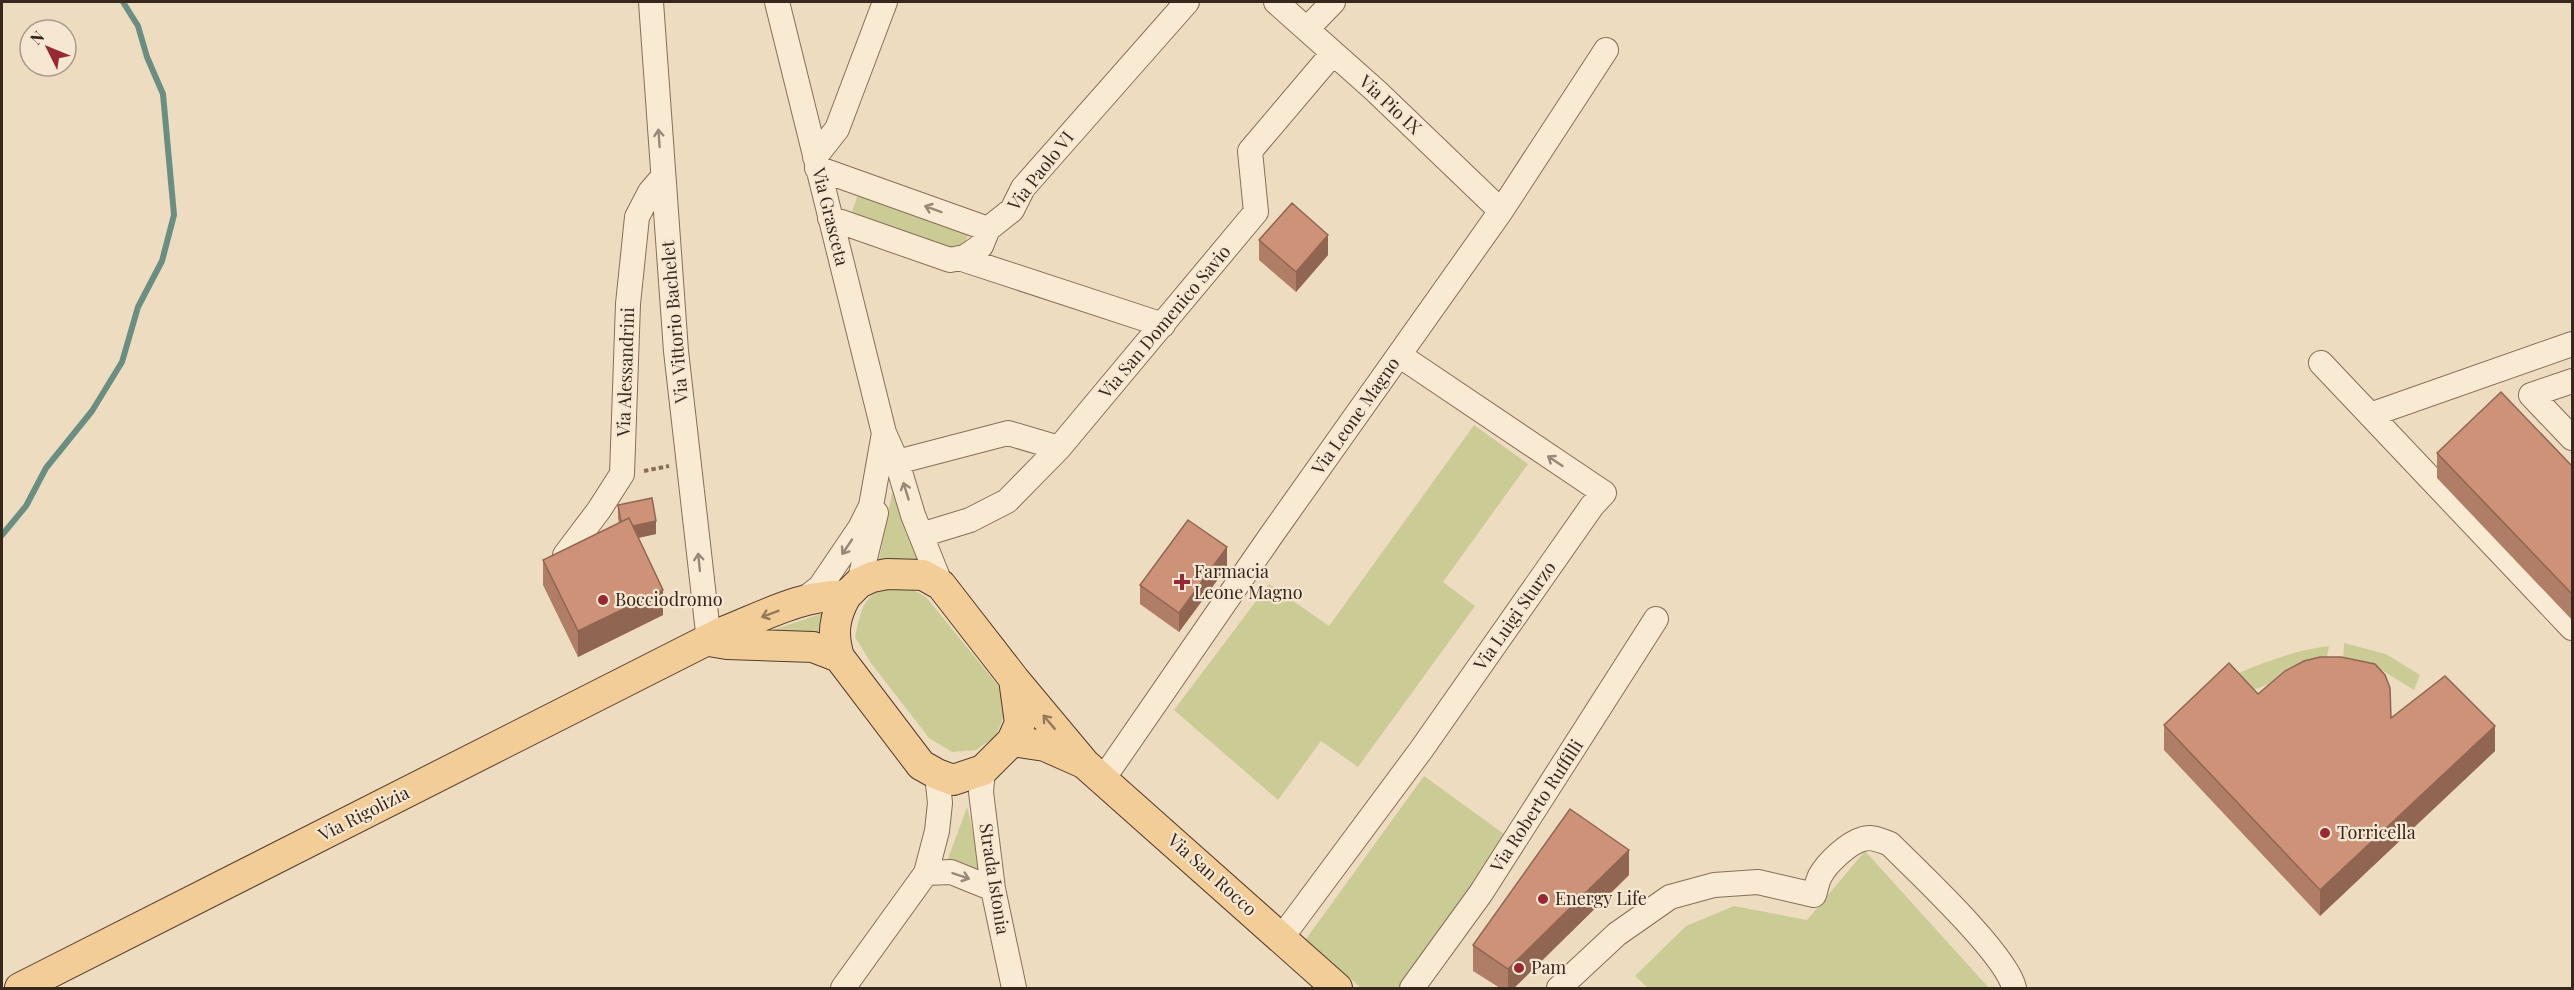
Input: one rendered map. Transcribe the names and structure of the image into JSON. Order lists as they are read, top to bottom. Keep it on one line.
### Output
{"streets":{"main road":["Via Rigolizia","Via San Rocco"],"street":["Via Pio IX","Via Paolo VI","Via Grasceta","Via Vittorio Bachelet","Via San Domenico Savio","Via Alessandrini","Via Leone Magno","Via Luigi Sturzo","Via Roberto Ruffilli","Strada Istonia"]},"crossings":[["Via Pio IX","Via San Domenico Savio"],["Via Pio IX","Via Leone Magno"],["Via Vittorio Bachelet","Via Alessandrini"],["Via Vittorio Bachelet","Via Rigolizia"],["Via Leone Magno","Via Luigi Sturzo"],["Via Leone Magno","Via San Rocco"],["Via Luigi Sturzo","Via San Rocco"],["Via Rigolizia","Strada Istonia"]],"places":{"health":["Farmacia Leone Magno"],"other":["Bocciodromo","Torricella","Energy Life","Pam"]},"north":"top left"}
